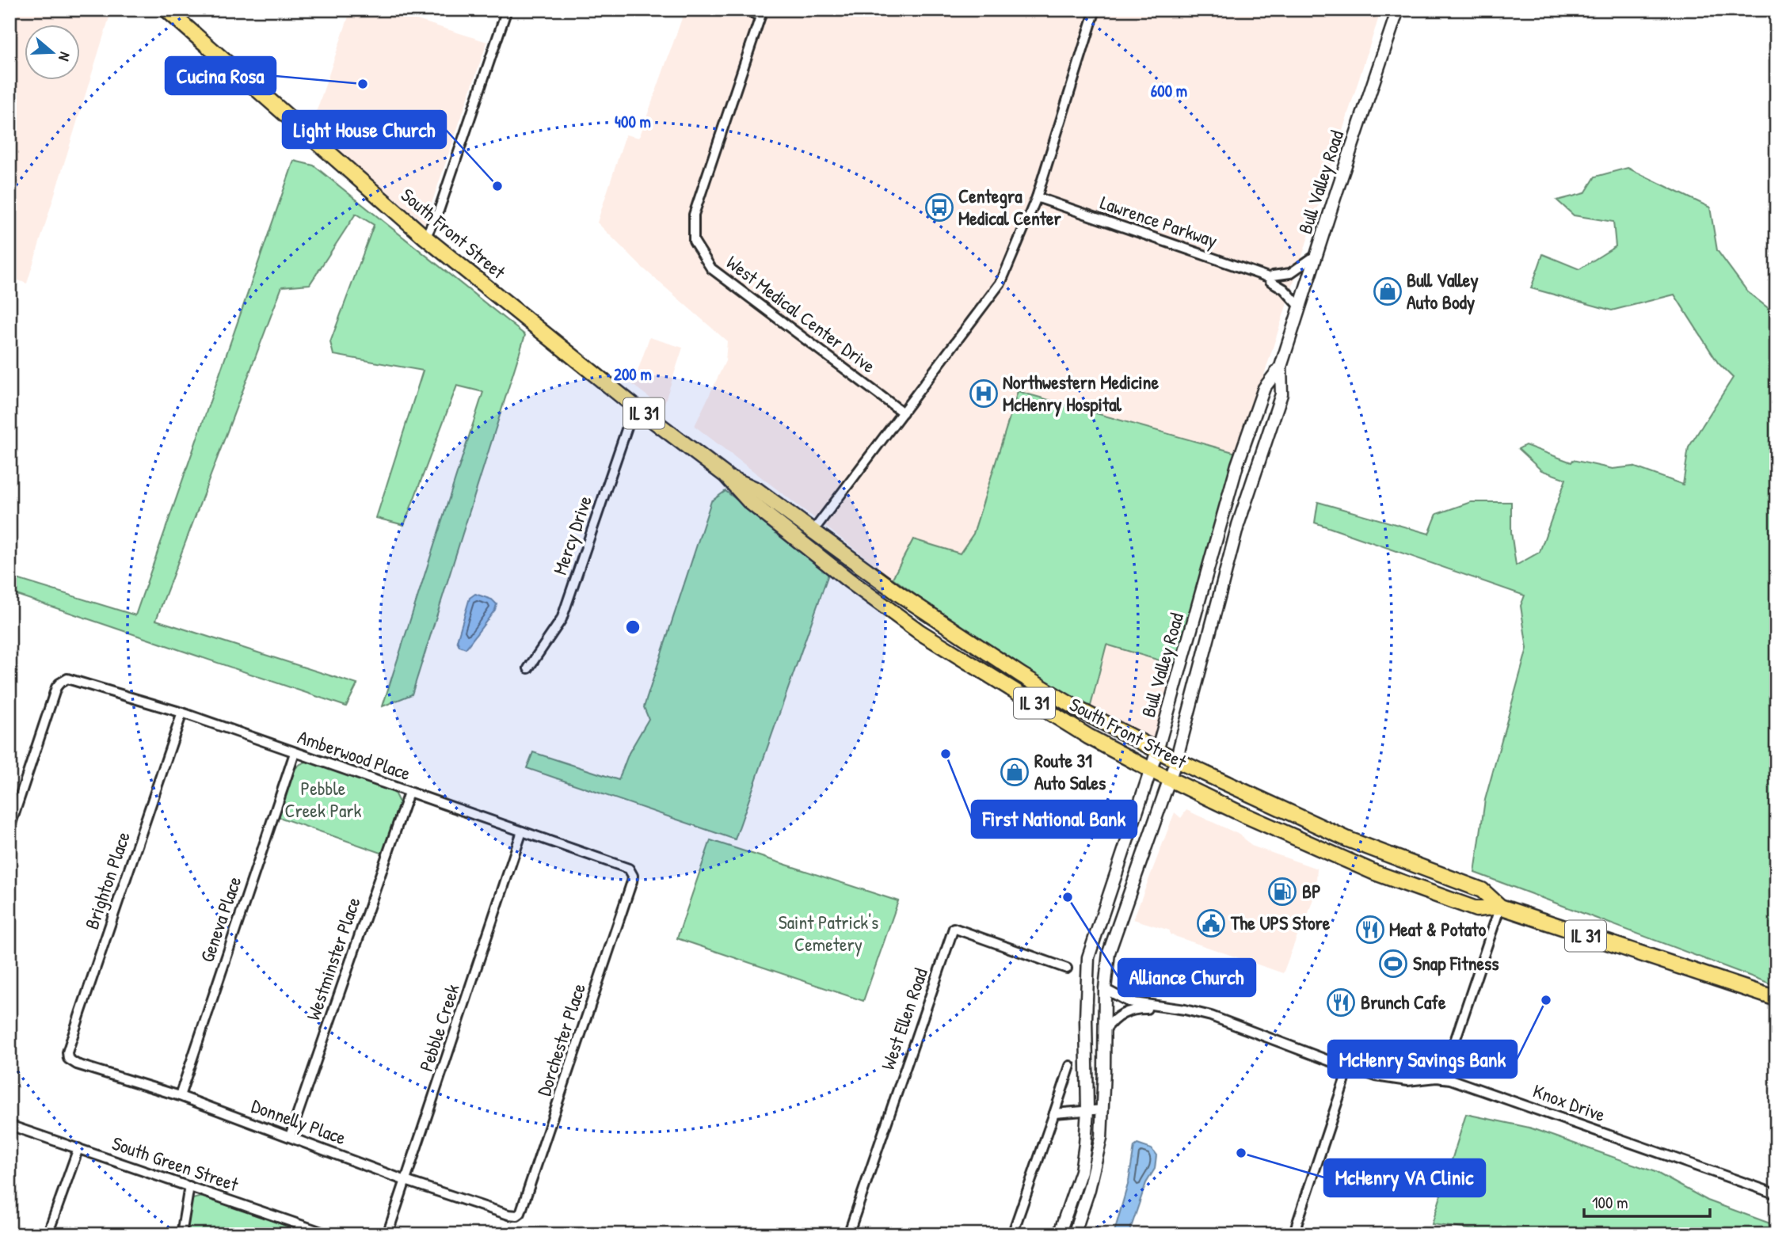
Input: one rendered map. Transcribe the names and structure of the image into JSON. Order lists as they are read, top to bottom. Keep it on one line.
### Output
{"streets":{"main road":["South Front Street","IL 31"],"street":["Bull Valley Road","Lawrence Parkway","West Medical Center Drive","Mercy Drive","Amberwood Place","Brighton Place","Geneva Place","Westminster Place","West Ellen Road","Pebble Creek","Dorchester Place","Knox Drive","Donnelly Place","South Green Street"]},"crossings":[["Bull Valley Road","Lawrence Parkway"],["Bull Valley Road","South Front Street"],["Bull Valley Road","Knox Drive"],["South Front Street","Mercy Drive"],["Amberwood Place","Brighton Place"],["Amberwood Place","Geneva Place"],["Amberwood Place","Westminster Place"],["Amberwood Place","Pebble Creek"],["Amberwood Place","Dorchester Place"],["Brighton Place","Donnelly Place"],["Geneva Place","Donnelly Place"],["Westminster Place","Donnelly Place"],["Pebble Creek","Donnelly Place"],["Dorchester Place","Donnelly Place"]],"parks":["Pebble Creek Park","Saint Patrick's Cemetery"],"places":{"other":["Cucina Rosa","Light House Church","First National Bank","Alliance Church","McHenry Savings Bank","McHenry VA Clinic"],"bus stop":["Centegra Medical Center"],"shop":["Bull Valley Auto Body","Route 31 Auto Sales"],"hospital":["Northwestern Medicine McHenry Hospital"],"fuel station":["BP"],"public building":["The UPS Store"],"restaurant":["Meat & Potato","Brunch Cafe"],"sports":["Snap Fitness"]},"scale_bar":"100 m","north":"right","rings":["600 m","400 m","200 m"]}
